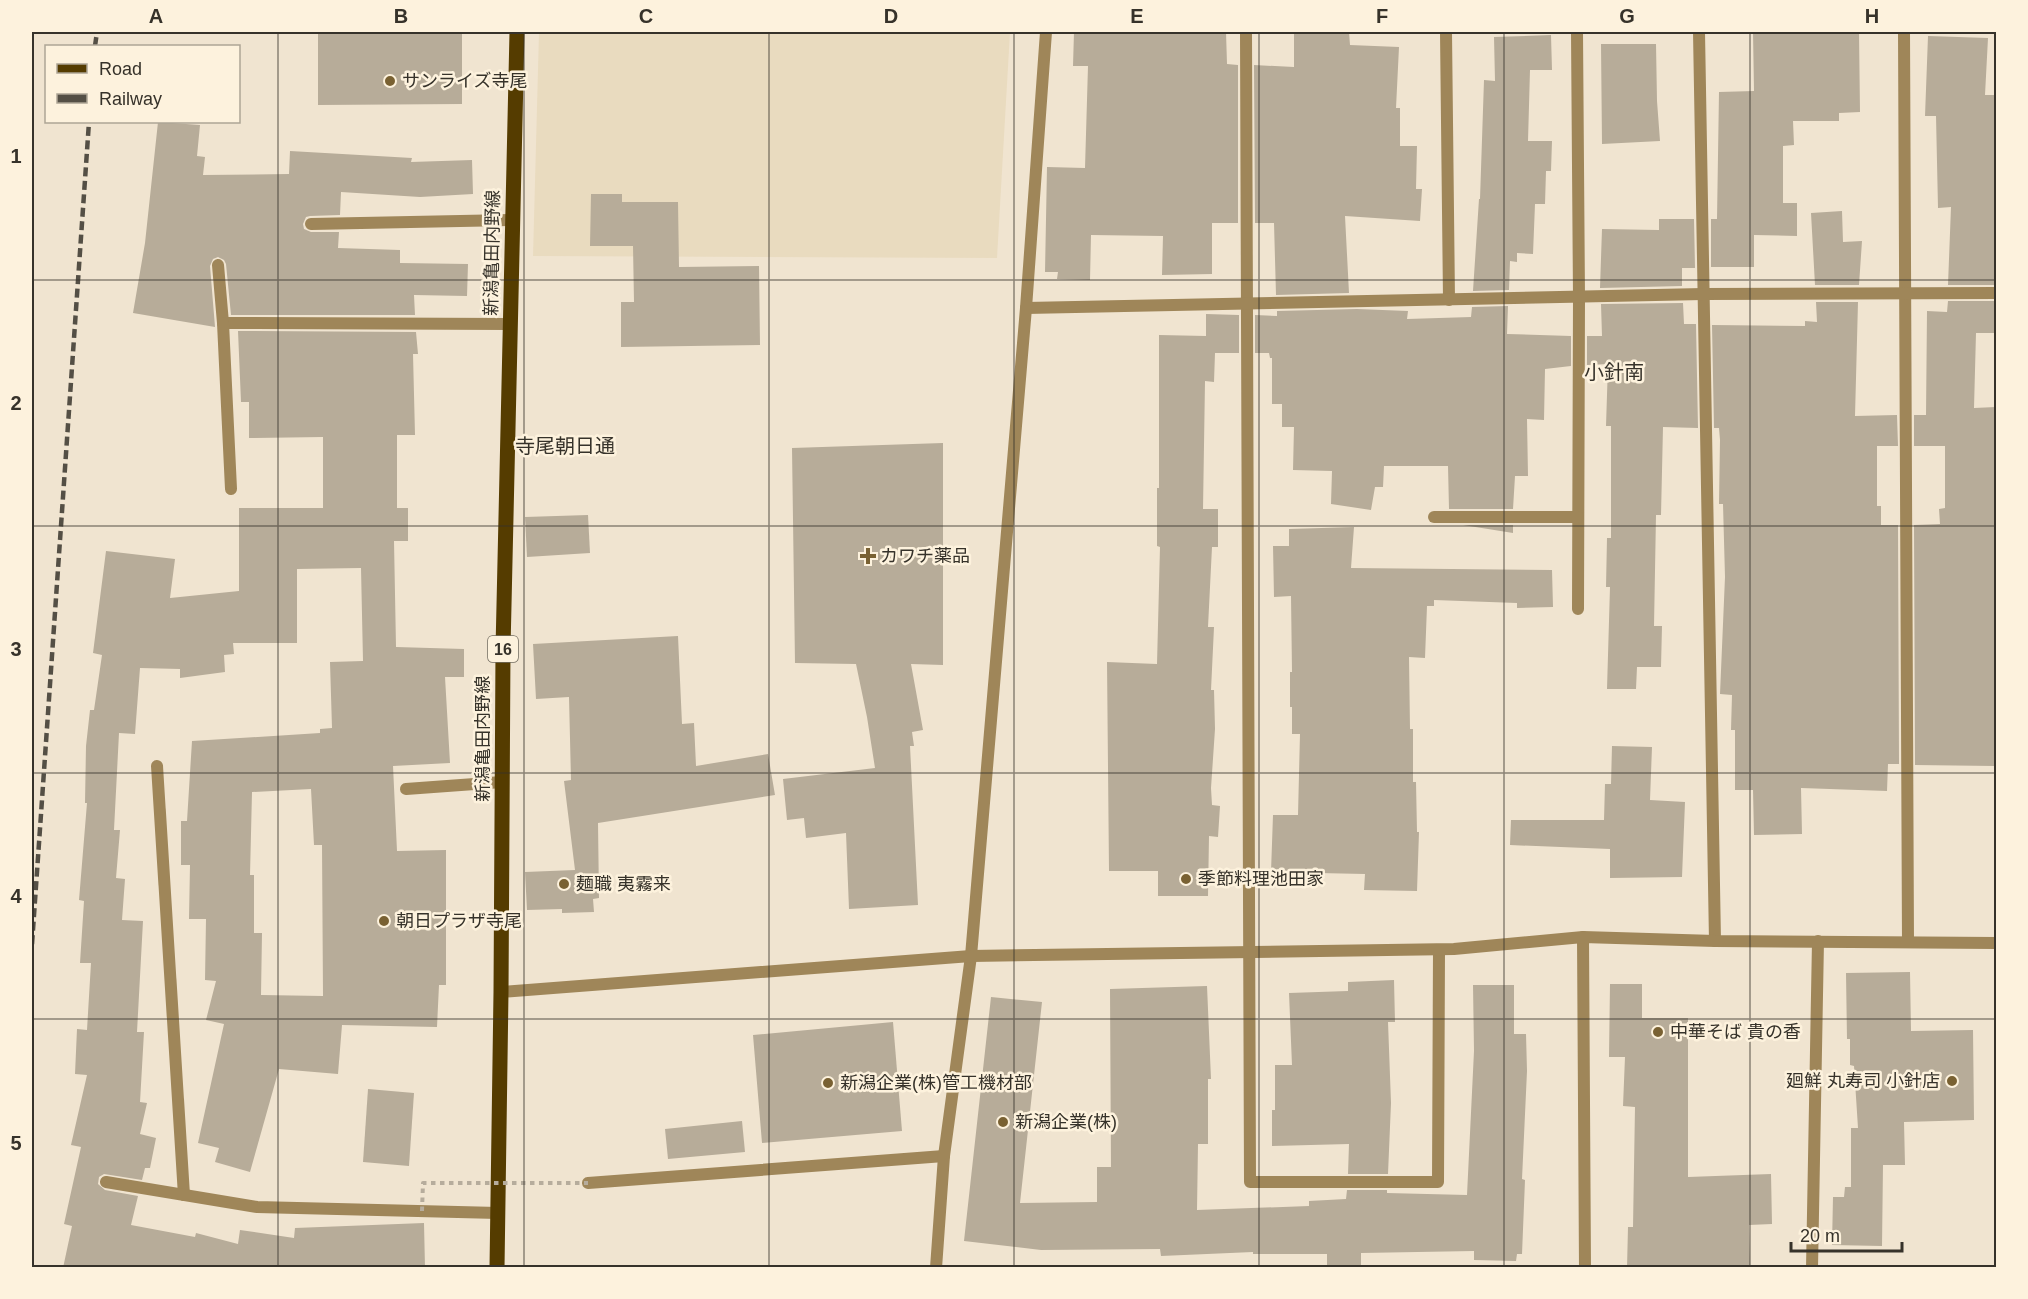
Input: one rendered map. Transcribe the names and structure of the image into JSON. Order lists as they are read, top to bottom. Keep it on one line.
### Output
{"streets":{"main road":["新潟亀田内野線","16"]},"districts":["小針南","寺尾朝日通"],"places":{"other":["サンライズ寺尾","季節料理池田家","麺職 夷霧来","朝日プラザ寺尾","中華そば 貴の香","廻鮮 丸寿司 小針店","新潟企業(株)管工機材部","新潟企業(株)"],"health":["カワチ薬品"]},"legend":["Road","Railway"],"scale_bar":"20 m","grid":{"columns":["A","B","C","D","E","F","G","H"],"rows":["1","2","3","4","5"]}}
